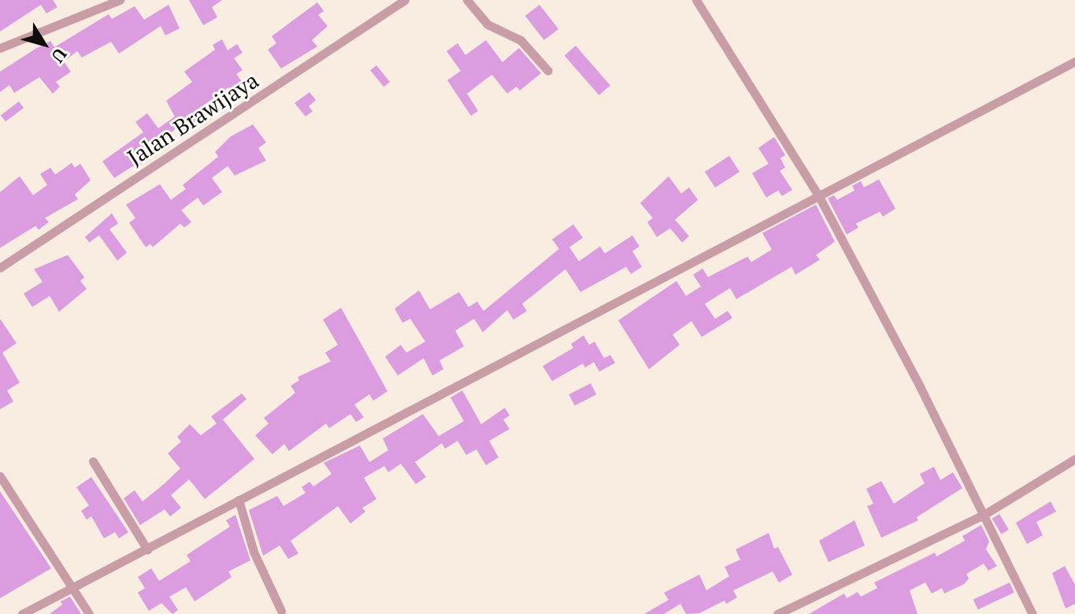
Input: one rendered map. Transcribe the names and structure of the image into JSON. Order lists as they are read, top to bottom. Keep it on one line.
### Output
{"streets":{"street":["Jalan Brawijaya"]},"north":"bottom right"}
